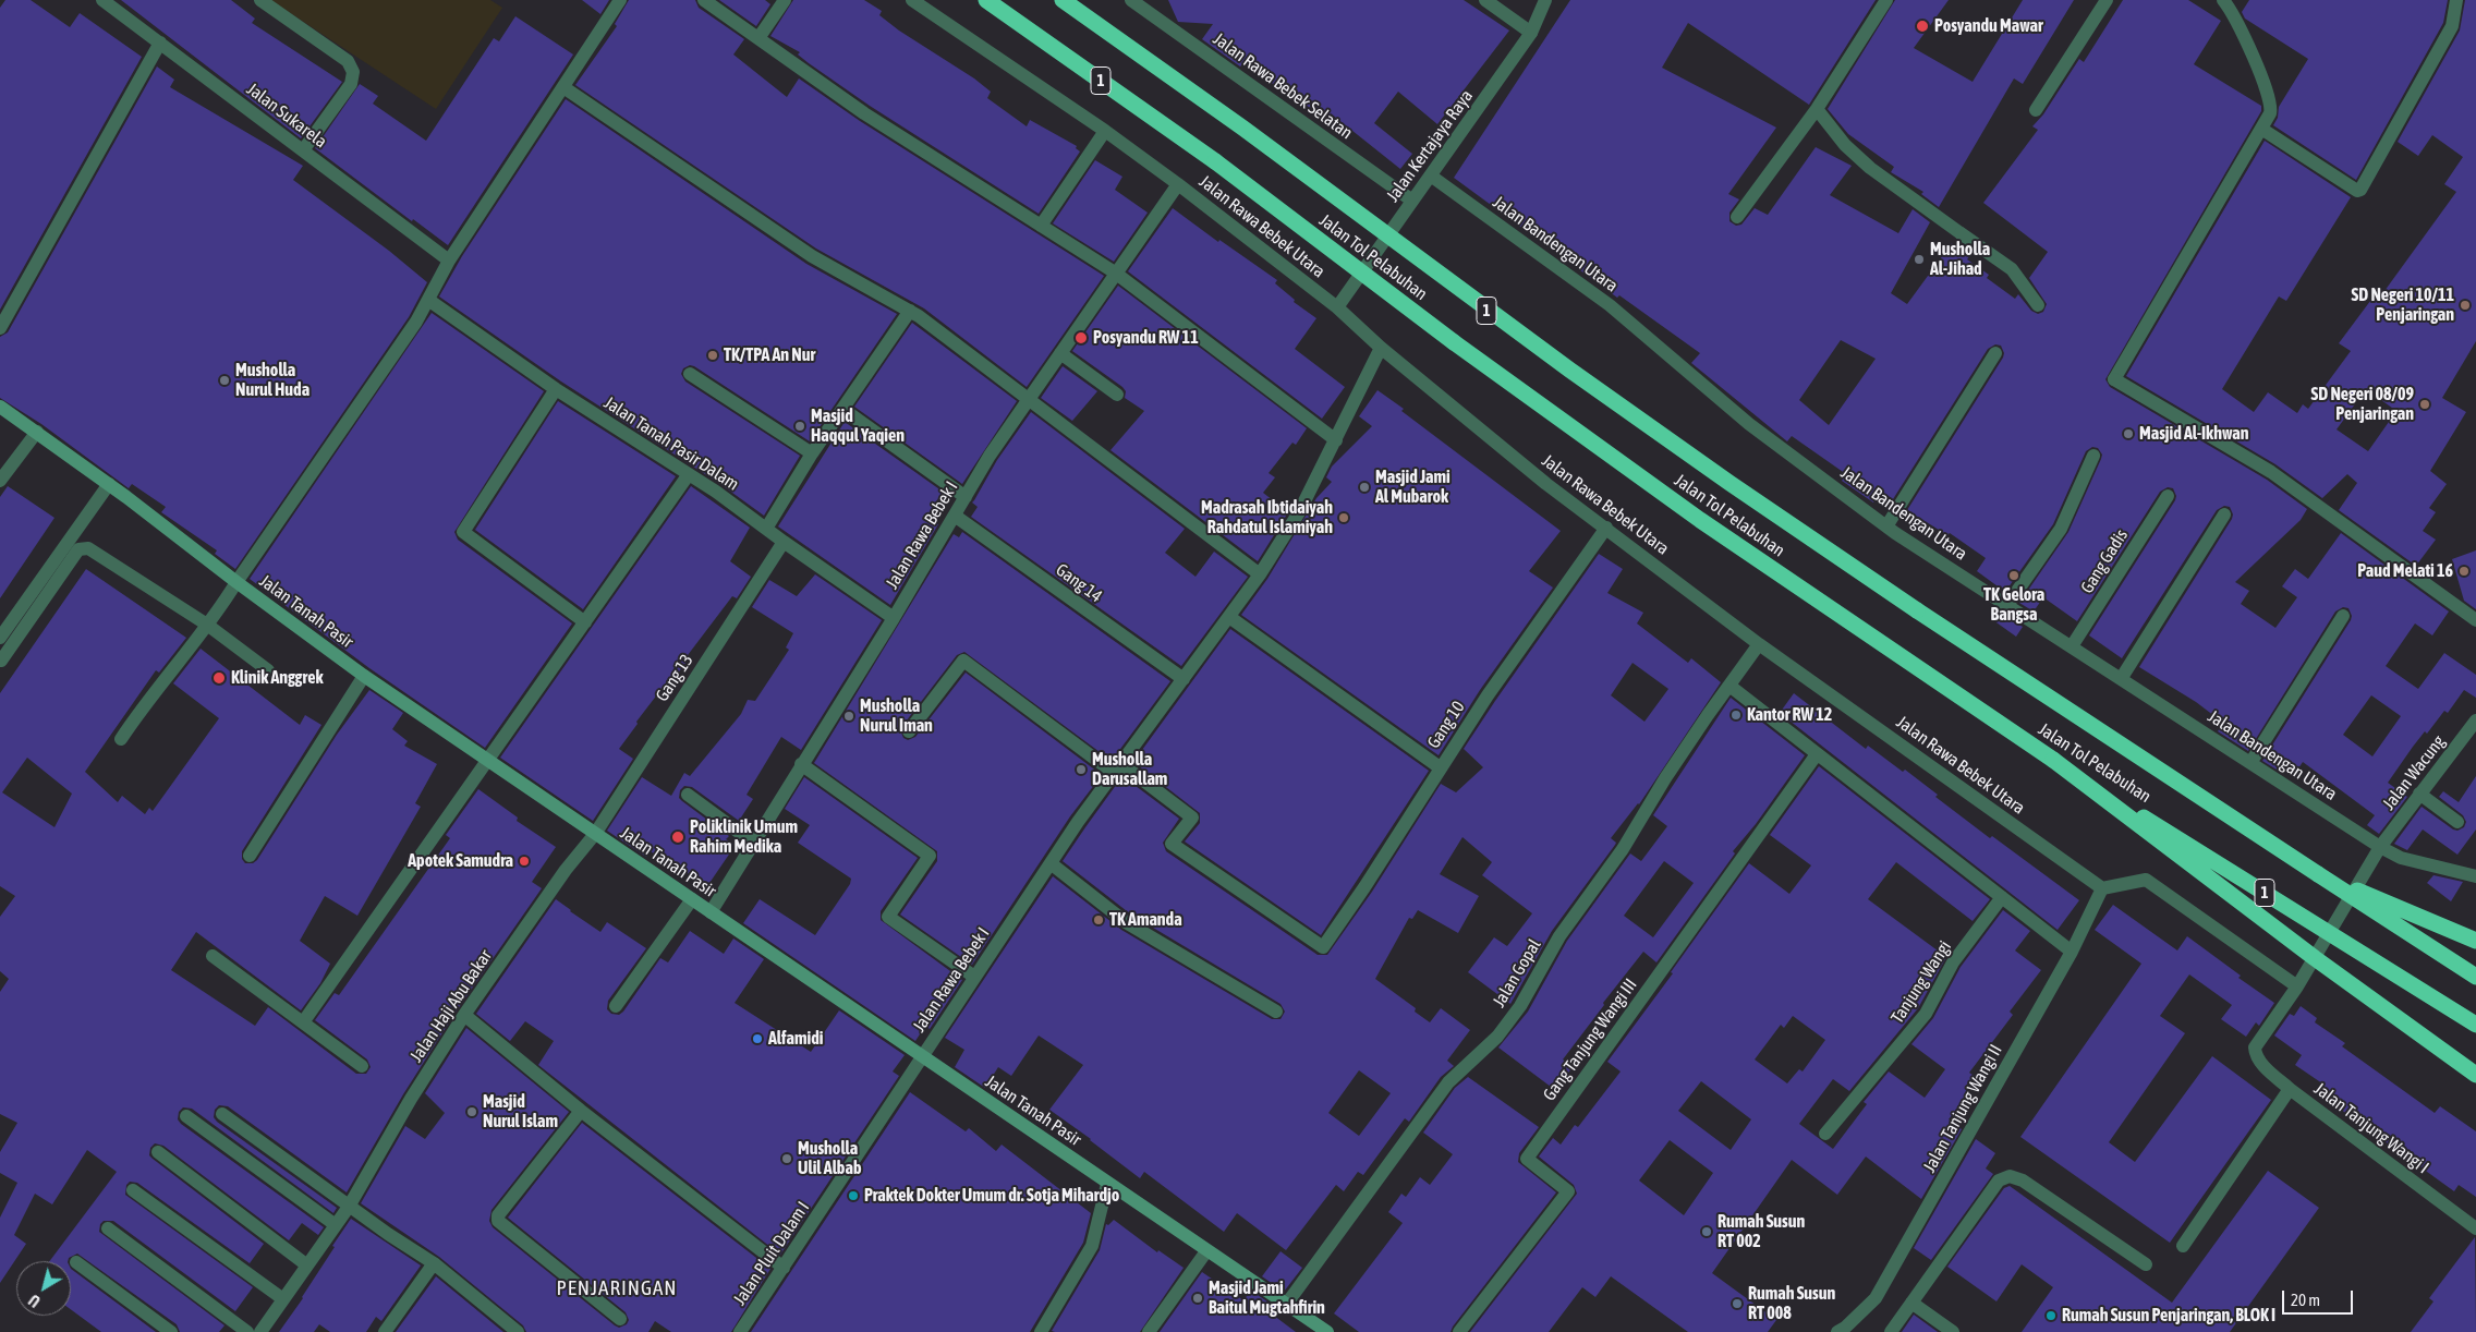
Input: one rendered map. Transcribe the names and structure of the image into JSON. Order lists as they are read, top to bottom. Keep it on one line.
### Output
{"streets":{"highway":["1","Jalan Tol Pelabuhan"],"street":["Jalan Rawa Bebek Selatan","Jalan Sukarela","Jalan Kertajaya Raya","Jalan Rawa Bebek Utara","Jalan Bandengan Utara","Jalan Tanah Pasir Dalam","Jalan Rawa Bebek I","Gang Gadis","Gang 14","Jalan Tanah Pasir","Gang 13","Gang 10","Jalan Wacung","Jalan Gopal","Tanjung Wangi","Jalan Haji Abu Bakar","Gang Tanjung Wangi III","Jalan Tanjung Wangi II","Jalan Tanjung Wangi I","Jalan Pluit Dalam I"]},"crossings":[["Jalan Rawa Bebek Selatan","Jalan Kertajaya Raya"],["Jalan Kertajaya Raya","Jalan Rawa Bebek Utara"],["Jalan Kertajaya Raya","Jalan Bandengan Utara"],["Jalan Rawa Bebek Utara","Jalan Rawa Bebek I"],["Jalan Rawa Bebek Utara","Gang 10"],["Jalan Rawa Bebek Utara","Jalan Gopal"],["Jalan Rawa Bebek Utara","Jalan Tanjung Wangi II"],["Jalan Bandengan Utara","Gang Gadis"],["Jalan Bandengan Utara","Jalan Wacung"],["Jalan Tanah Pasir Dalam","Jalan Rawa Bebek I"],["Jalan Tanah Pasir Dalam","Gang 13"],["Jalan Rawa Bebek I","Gang 14"],["Jalan Rawa Bebek I","Jalan Tanah Pasir"],["Jalan Rawa Bebek I","Gang 10"],["Jalan Rawa Bebek I","Jalan Pluit Dalam I"],["Jalan Tanah Pasir","Gang 13"],["Jalan Tanah Pasir","Jalan Gopal"],["Jalan Tanah Pasir","Jalan Haji Abu Bakar"],["Jalan Tanah Pasir","Jalan Pluit Dalam I"],["Gang 13","Jalan Haji Abu Bakar"],["Jalan Wacung","Jalan Tanjung Wangi I"]],"districts":["PENJARINGAN"],"places":["Posyandu Mawar","Musholla Al-Jihad","SD Negeri 10/11 Penjaringan","Posyandu RW 11","TK/TPA An Nur","Musholla Nurul Huda","SD Negeri 08/09 Penjaringan","Masjid Haqqul Yaqien","Masjid Al-Ikhwan","Masjid Jami Al Mubarok","Madrasah Ibtidaiyah Rahdatul Islamiyah","Paud Melati 16","TK Gelora Bangsa","Klinik Anggrek","Kantor RW 12","Musholla Nurul Iman","Musholla Darusallam","Poliklinik Umum Rahim Medika","Apotek Samudra","TK Amanda","Alfamidi","Masjid Nurul Islam","Musholla Ulil Albab","Praktek Dokter Umum dr. Sotja Mihardjo","Rumah Susun RT 002","Masjid Jami Baitul Mugtahfirin","Rumah Susun RT 008","Rumah Susun Penjaringan, BLOK I"],"scale_bar":"20 m","north":"bottom left"}
